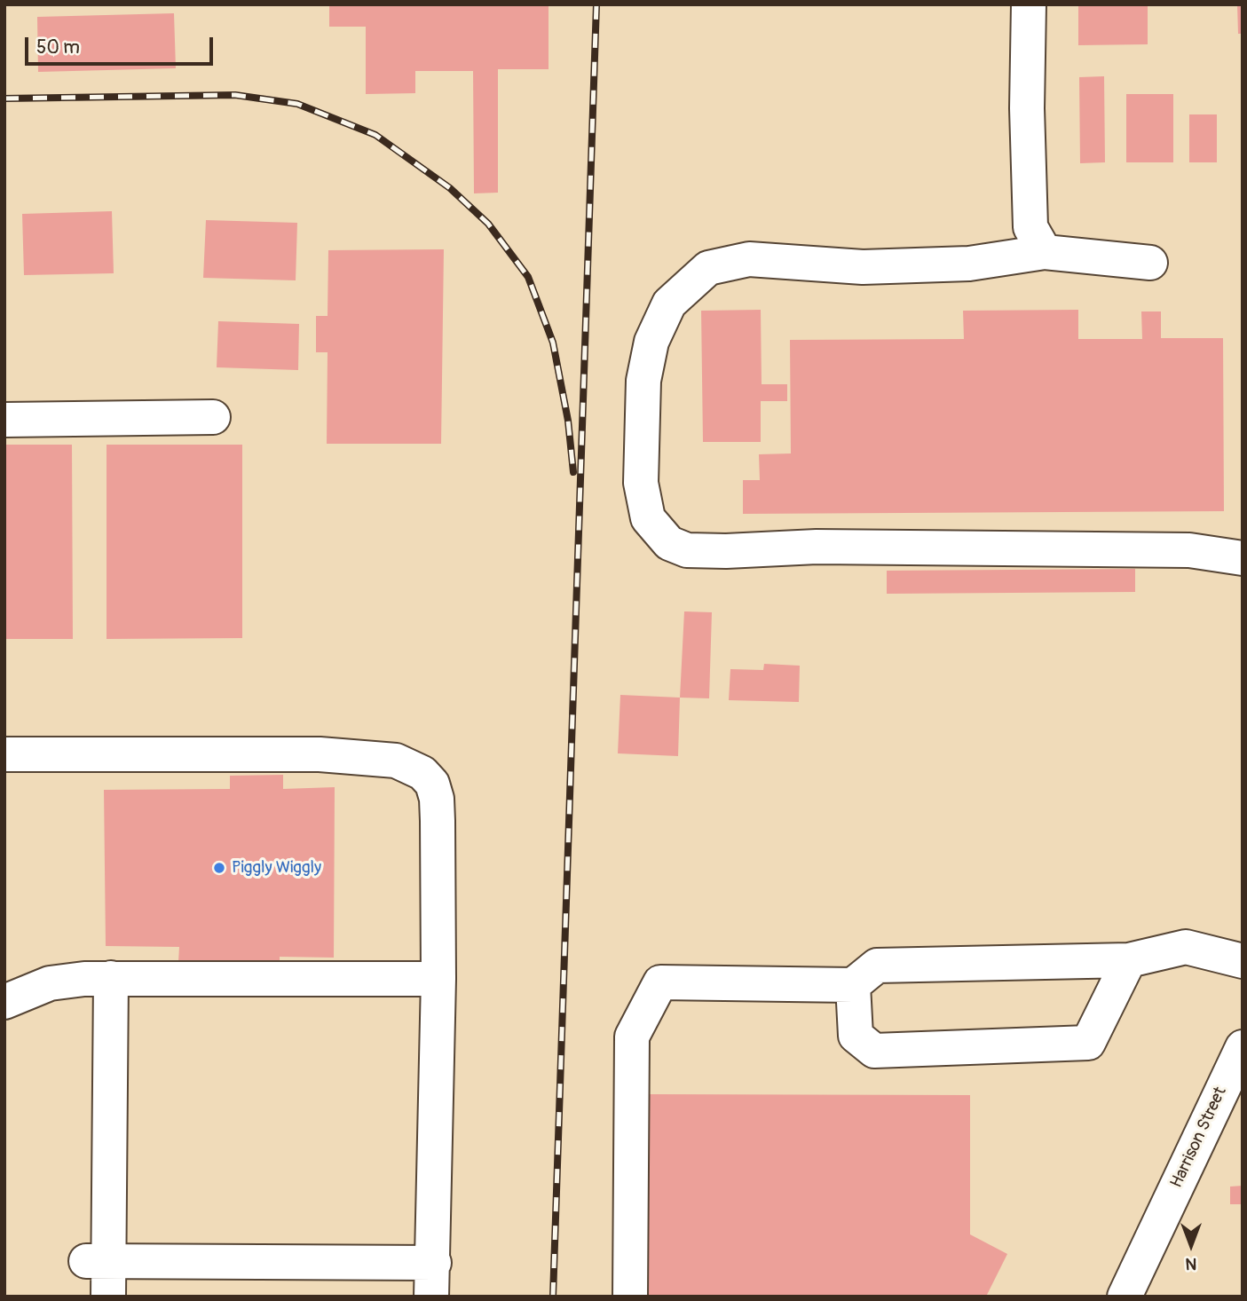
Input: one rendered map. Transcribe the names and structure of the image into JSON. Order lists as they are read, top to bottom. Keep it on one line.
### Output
{"streets":{"street":["Harrison Street"]},"places":["Piggly Wiggly"],"scale_bar":"50 m","north":"bottom"}
